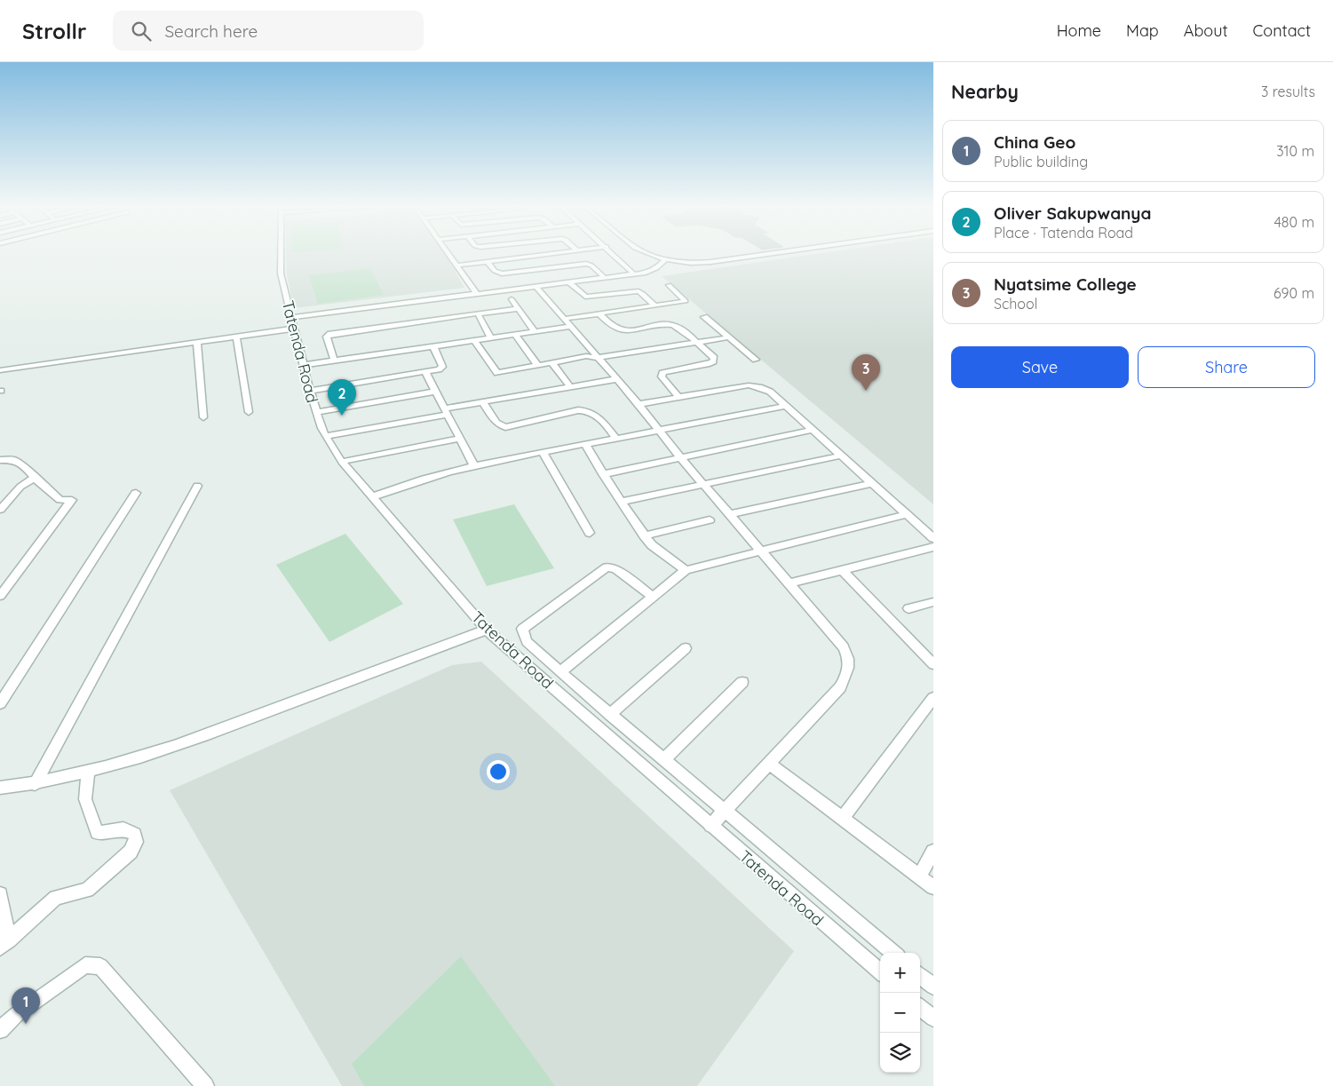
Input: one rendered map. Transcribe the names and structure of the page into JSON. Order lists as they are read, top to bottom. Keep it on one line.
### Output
{"streets":{"street":["Tatenda Road"]},"page":{"header":"Strollr","search":"Search here","nav":["Home","Map","About","Contact"],"heading":["Nearby","3 results"],"list":[{"mark":"1","name":"China Geo","note":"Public building","value":"310 m"},{"mark":"2","name":"Oliver Sakupwanya","note":"Place · Tatenda Road","value":"480 m"},{"mark":"3","name":"Nyatsime College","note":"School","value":"690 m"}],"buttons":["Save","Share"],"pins":["3","2","1"],"map_buttons":["+","−"]}}
